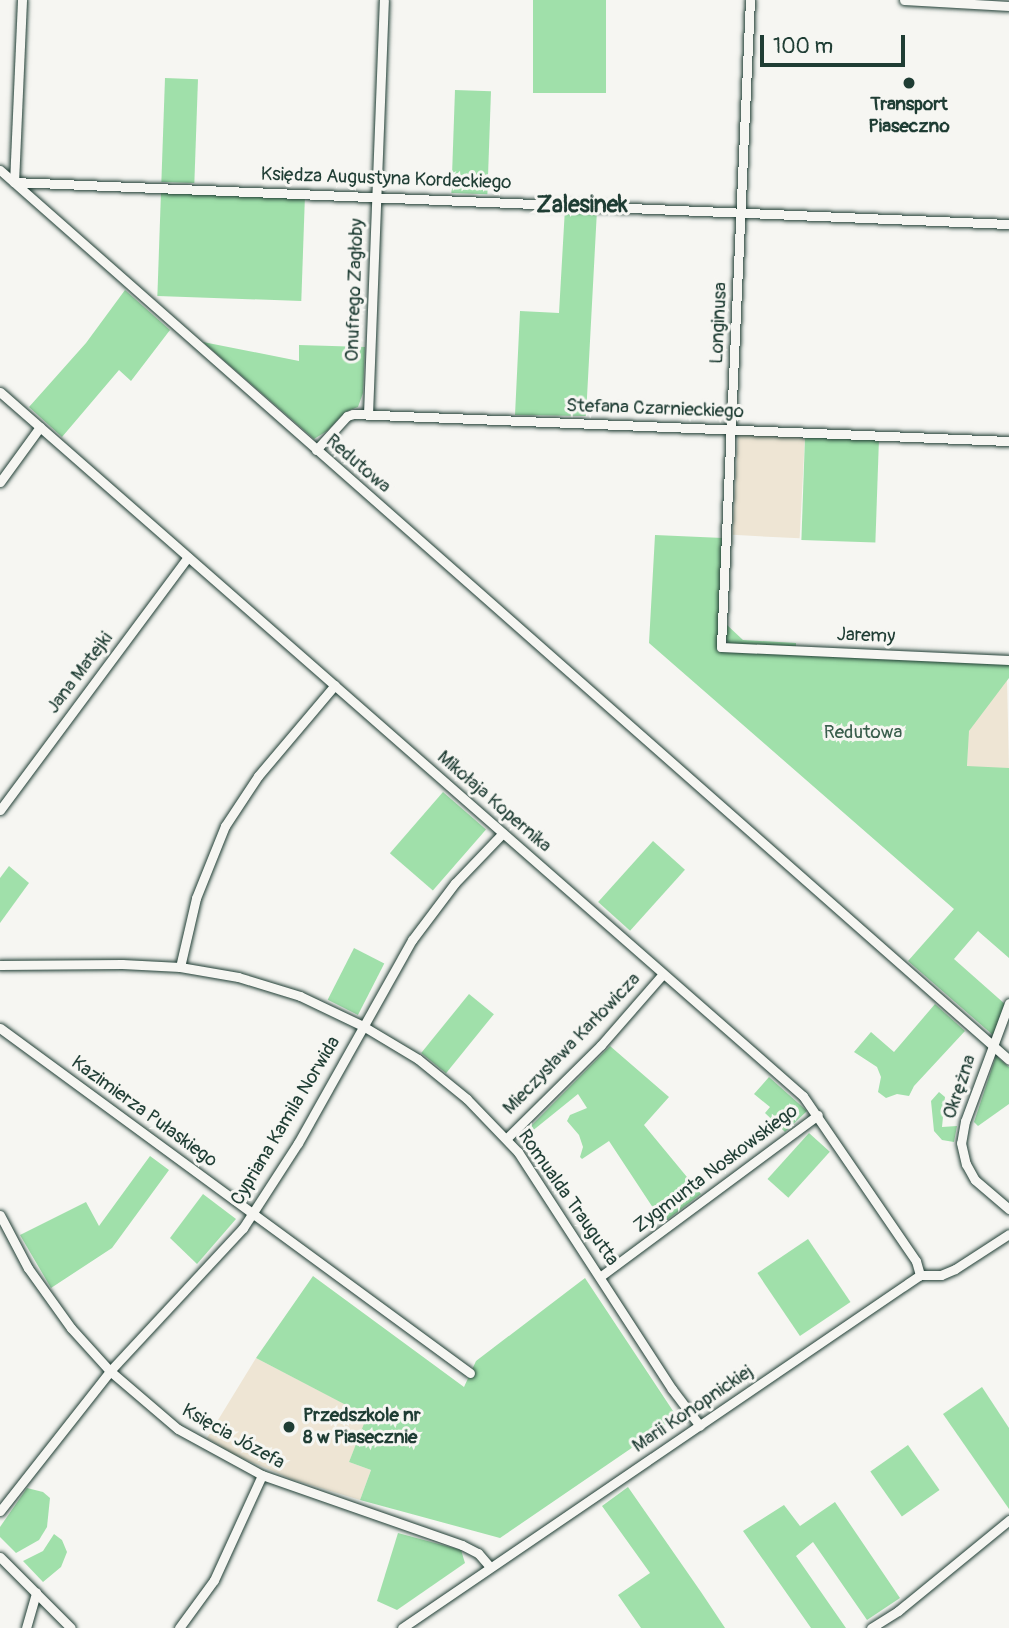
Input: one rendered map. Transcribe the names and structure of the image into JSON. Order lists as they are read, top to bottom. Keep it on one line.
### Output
{"streets":{"street":["Księdza Augustyna Kordeckiego","Onufrego Zagłoby","Longinusa","Stefana Czarnieckiego","Redutowa","Jaremy","Jana Matejki","Mikołaja Kopernika","Mieczysława Karłowicza","Okrężna","Kazimierza Pułaskiego","Cypriana Kamila Norwida","Zygmunta Noskowskiego","Romualda Traugutta","Marii Konopnickiej","Księcia Józefa"]},"crossings":[["Księdza Augustyna Kordeckiego","Onufrego Zagłoby"],["Księdza Augustyna Kordeckiego","Longinusa"],["Księdza Augustyna Kordeckiego","Redutowa"],["Onufrego Zagłoby","Stefana Czarnieckiego"],["Longinusa","Stefana Czarnieckiego"],["Longinusa","Jaremy"],["Stefana Czarnieckiego","Redutowa"],["Redutowa","Okrężna"],["Jana Matejki","Mikołaja Kopernika"],["Mikołaja Kopernika","Mieczysława Karłowicza"],["Mikołaja Kopernika","Cypriana Kamila Norwida"],["Mikołaja Kopernika","Zygmunta Noskowskiego"],["Mikołaja Kopernika","Marii Konopnickiej"],["Mieczysława Karłowicza","Romualda Traugutta"],["Kazimierza Pułaskiego","Cypriana Kamila Norwida"],["Cypriana Kamila Norwida","Romualda Traugutta"],["Cypriana Kamila Norwida","Księcia Józefa"],["Zygmunta Noskowskiego","Romualda Traugutta"],["Romualda Traugutta","Marii Konopnickiej"],["Marii Konopnickiej","Księcia Józefa"]],"districts":["Zalesinek"],"parks":["Redutowa"],"places":["Transport Piaseczno","Przedszkole nr 8 w Piasecznie"],"scale_bar":"100 m"}
